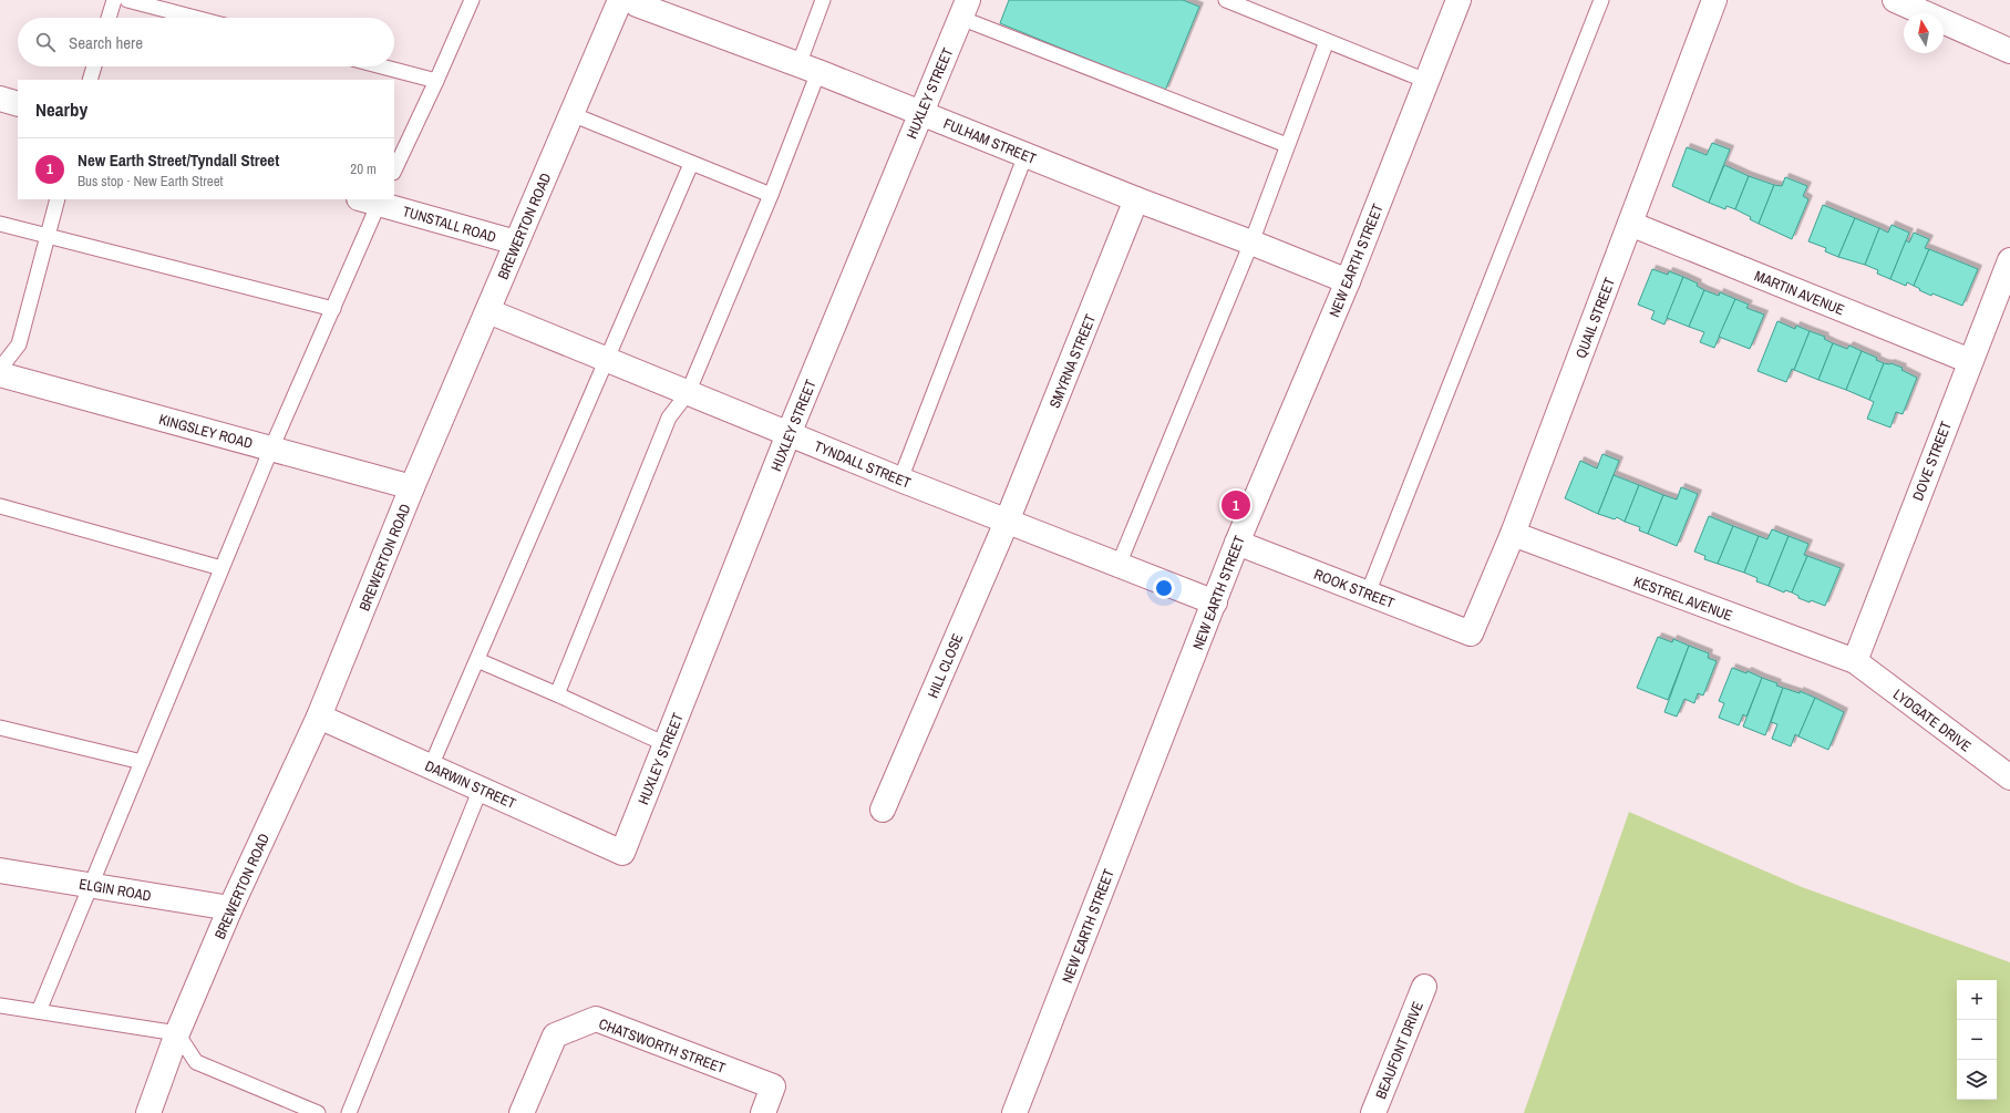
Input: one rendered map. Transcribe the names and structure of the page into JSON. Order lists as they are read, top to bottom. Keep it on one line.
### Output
{"streets":{"street":["HUXLEY STREET","FULHAM STREET","TUNSTALL ROAD","BREWERTON ROAD","NEW EARTH STREET","MARTIN AVENUE","QUAIL STREET","SMYRNA STREET","KINGSLEY ROAD","DOVE STREET","TYNDALL STREET","ROOK STREET","KESTREL AVENUE","HILL CLOSE","LYDGATE DRIVE","DARWIN STREET","ELGIN ROAD","CHATSWORTH STREET","BEAUFONT DRIVE"]},"crossings":[["HUXLEY STREET","FULHAM STREET"],["HUXLEY STREET","TYNDALL STREET"],["HUXLEY STREET","DARWIN STREET"],["FULHAM STREET","NEW EARTH STREET"],["FULHAM STREET","SMYRNA STREET"],["TUNSTALL ROAD","BREWERTON ROAD"],["BREWERTON ROAD","KINGSLEY ROAD"],["BREWERTON ROAD","TYNDALL STREET"],["BREWERTON ROAD","DARWIN STREET"],["BREWERTON ROAD","ELGIN ROAD"],["NEW EARTH STREET","TYNDALL STREET"],["NEW EARTH STREET","ROOK STREET"],["MARTIN AVENUE","QUAIL STREET"],["MARTIN AVENUE","DOVE STREET"],["QUAIL STREET","ROOK STREET"],["QUAIL STREET","KESTREL AVENUE"],["SMYRNA STREET","TYNDALL STREET"],["SMYRNA STREET","HILL CLOSE"],["DOVE STREET","KESTREL AVENUE"],["DOVE STREET","LYDGATE DRIVE"],["TYNDALL STREET","HILL CLOSE"],["KESTREL AVENUE","LYDGATE DRIVE"]],"north":"top","page":{"search":"Search here","heading":"Nearby","list":[{"mark":"1","name":"New Earth Street/Tyndall Street","note":"Bus stop · New Earth Street","value":"20 m"}],"pins":"1","map_buttons":["+","−"]}}
